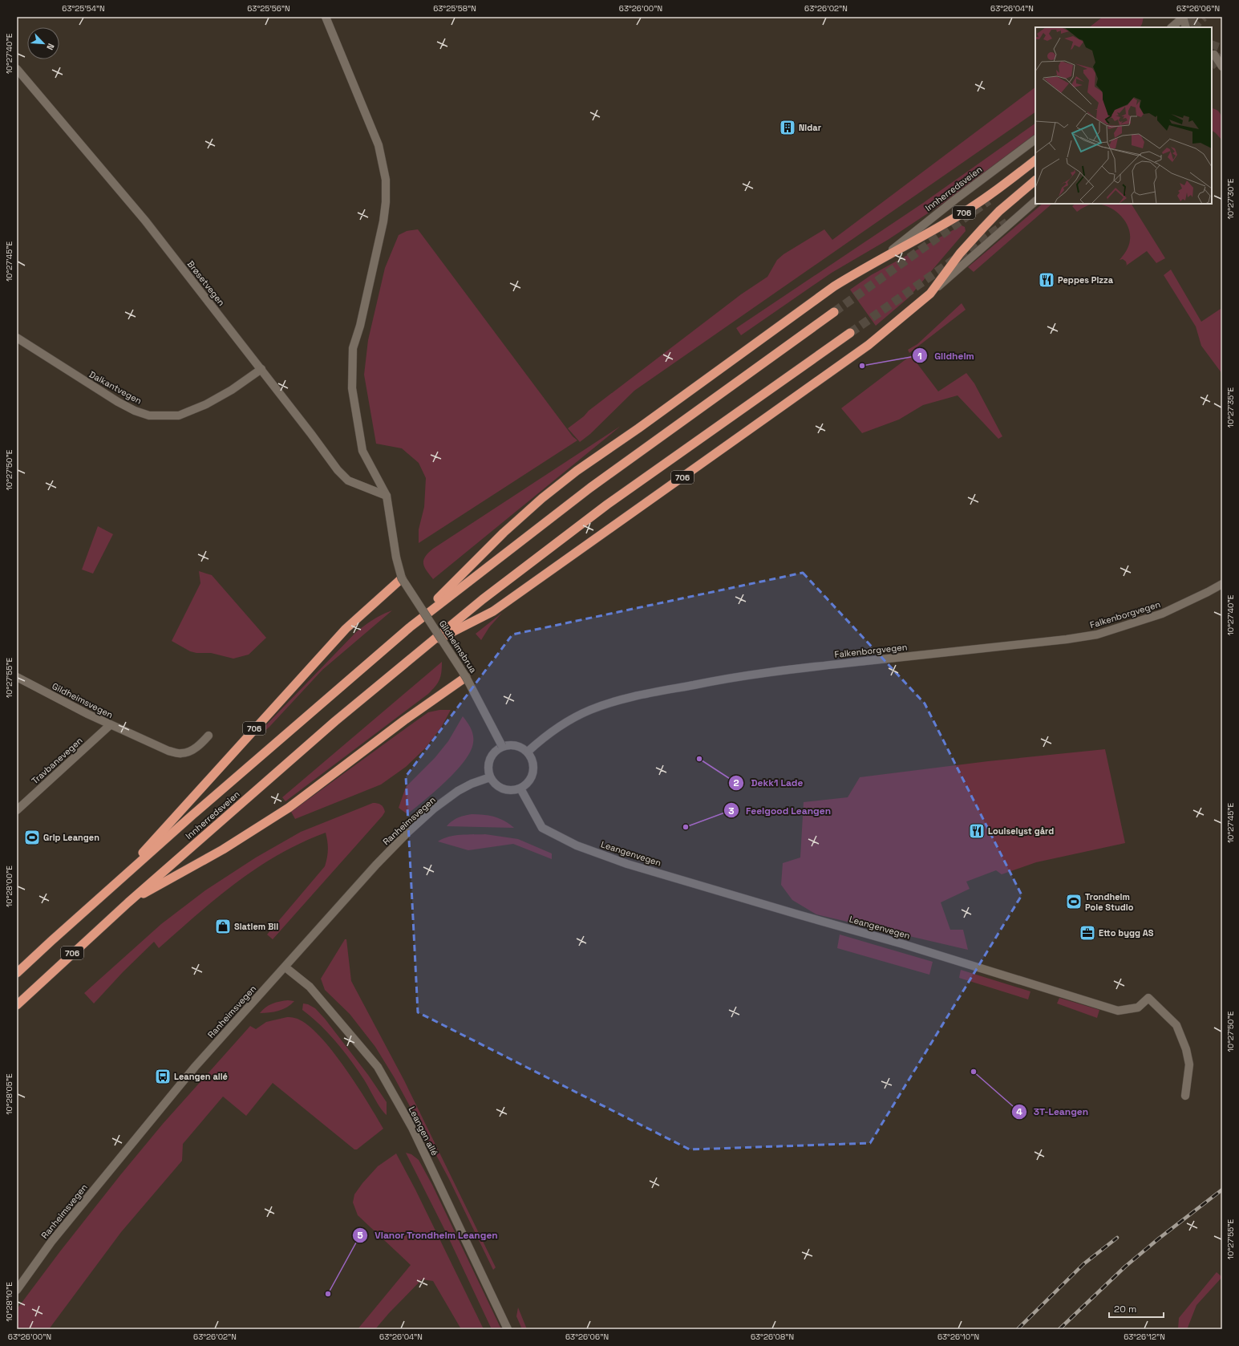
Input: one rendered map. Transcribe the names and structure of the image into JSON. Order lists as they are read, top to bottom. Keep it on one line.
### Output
{"streets":{"highway":["Innherredsveien","706"],"street":["Brøsetvegen","Dalkantvegen","Falkenborgvegen","Gildheimsbrua","Gildheimsvegen","Travbanevegen","Ranheimsvegen","Leangenvegen","Leangen allé"]},"crossings":[["Innherredsveien","706"],["706","Gildheimsbrua"],["Brøsetvegen","Dalkantvegen"],["Brøsetvegen","Gildheimsbrua"],["Falkenborgvegen","Gildheimsbrua"],["Falkenborgvegen","Ranheimsvegen"],["Falkenborgvegen","Leangenvegen"],["Gildheimsbrua","Ranheimsvegen"],["Gildheimsbrua","Leangenvegen"],["Gildheimsvegen","Travbanevegen"],["Ranheimsvegen","Leangenvegen"],["Ranheimsvegen","Leangen allé"]],"places":{"building":["Nidar"],"restaurant":["Peppes Pizza","Louiselyst gård"],"other":["Gildheim","Dekk1 Lade","Feelgood Leangen","3T-Leangen","Vianor Trondheim Leangen"],"sports":["Grip Leangen","Trondheim Pole Studio"],"shop":["Slatlem Bil"],"office":["Etto bygg AS"],"bus stop":["Leangen allé"]},"scale_bar":"20 m","north":"bottom right","coordinates":["63°25'54\"N","63°25'56\"N","63°25'58\"N","63°26'00\"N","63°26'02\"N","63°26'04\"N","63°26'06\"N","10°27'40\"E","10°27'30\"E","10°27'45\"E","10°27'35\"E","10°27'50\"E","10°27'55\"E","10°28'00\"E","10°28'05\"E","10°28'10\"E","63°26'08\"N","63°26'10\"N","63°26'12\"N"]}
